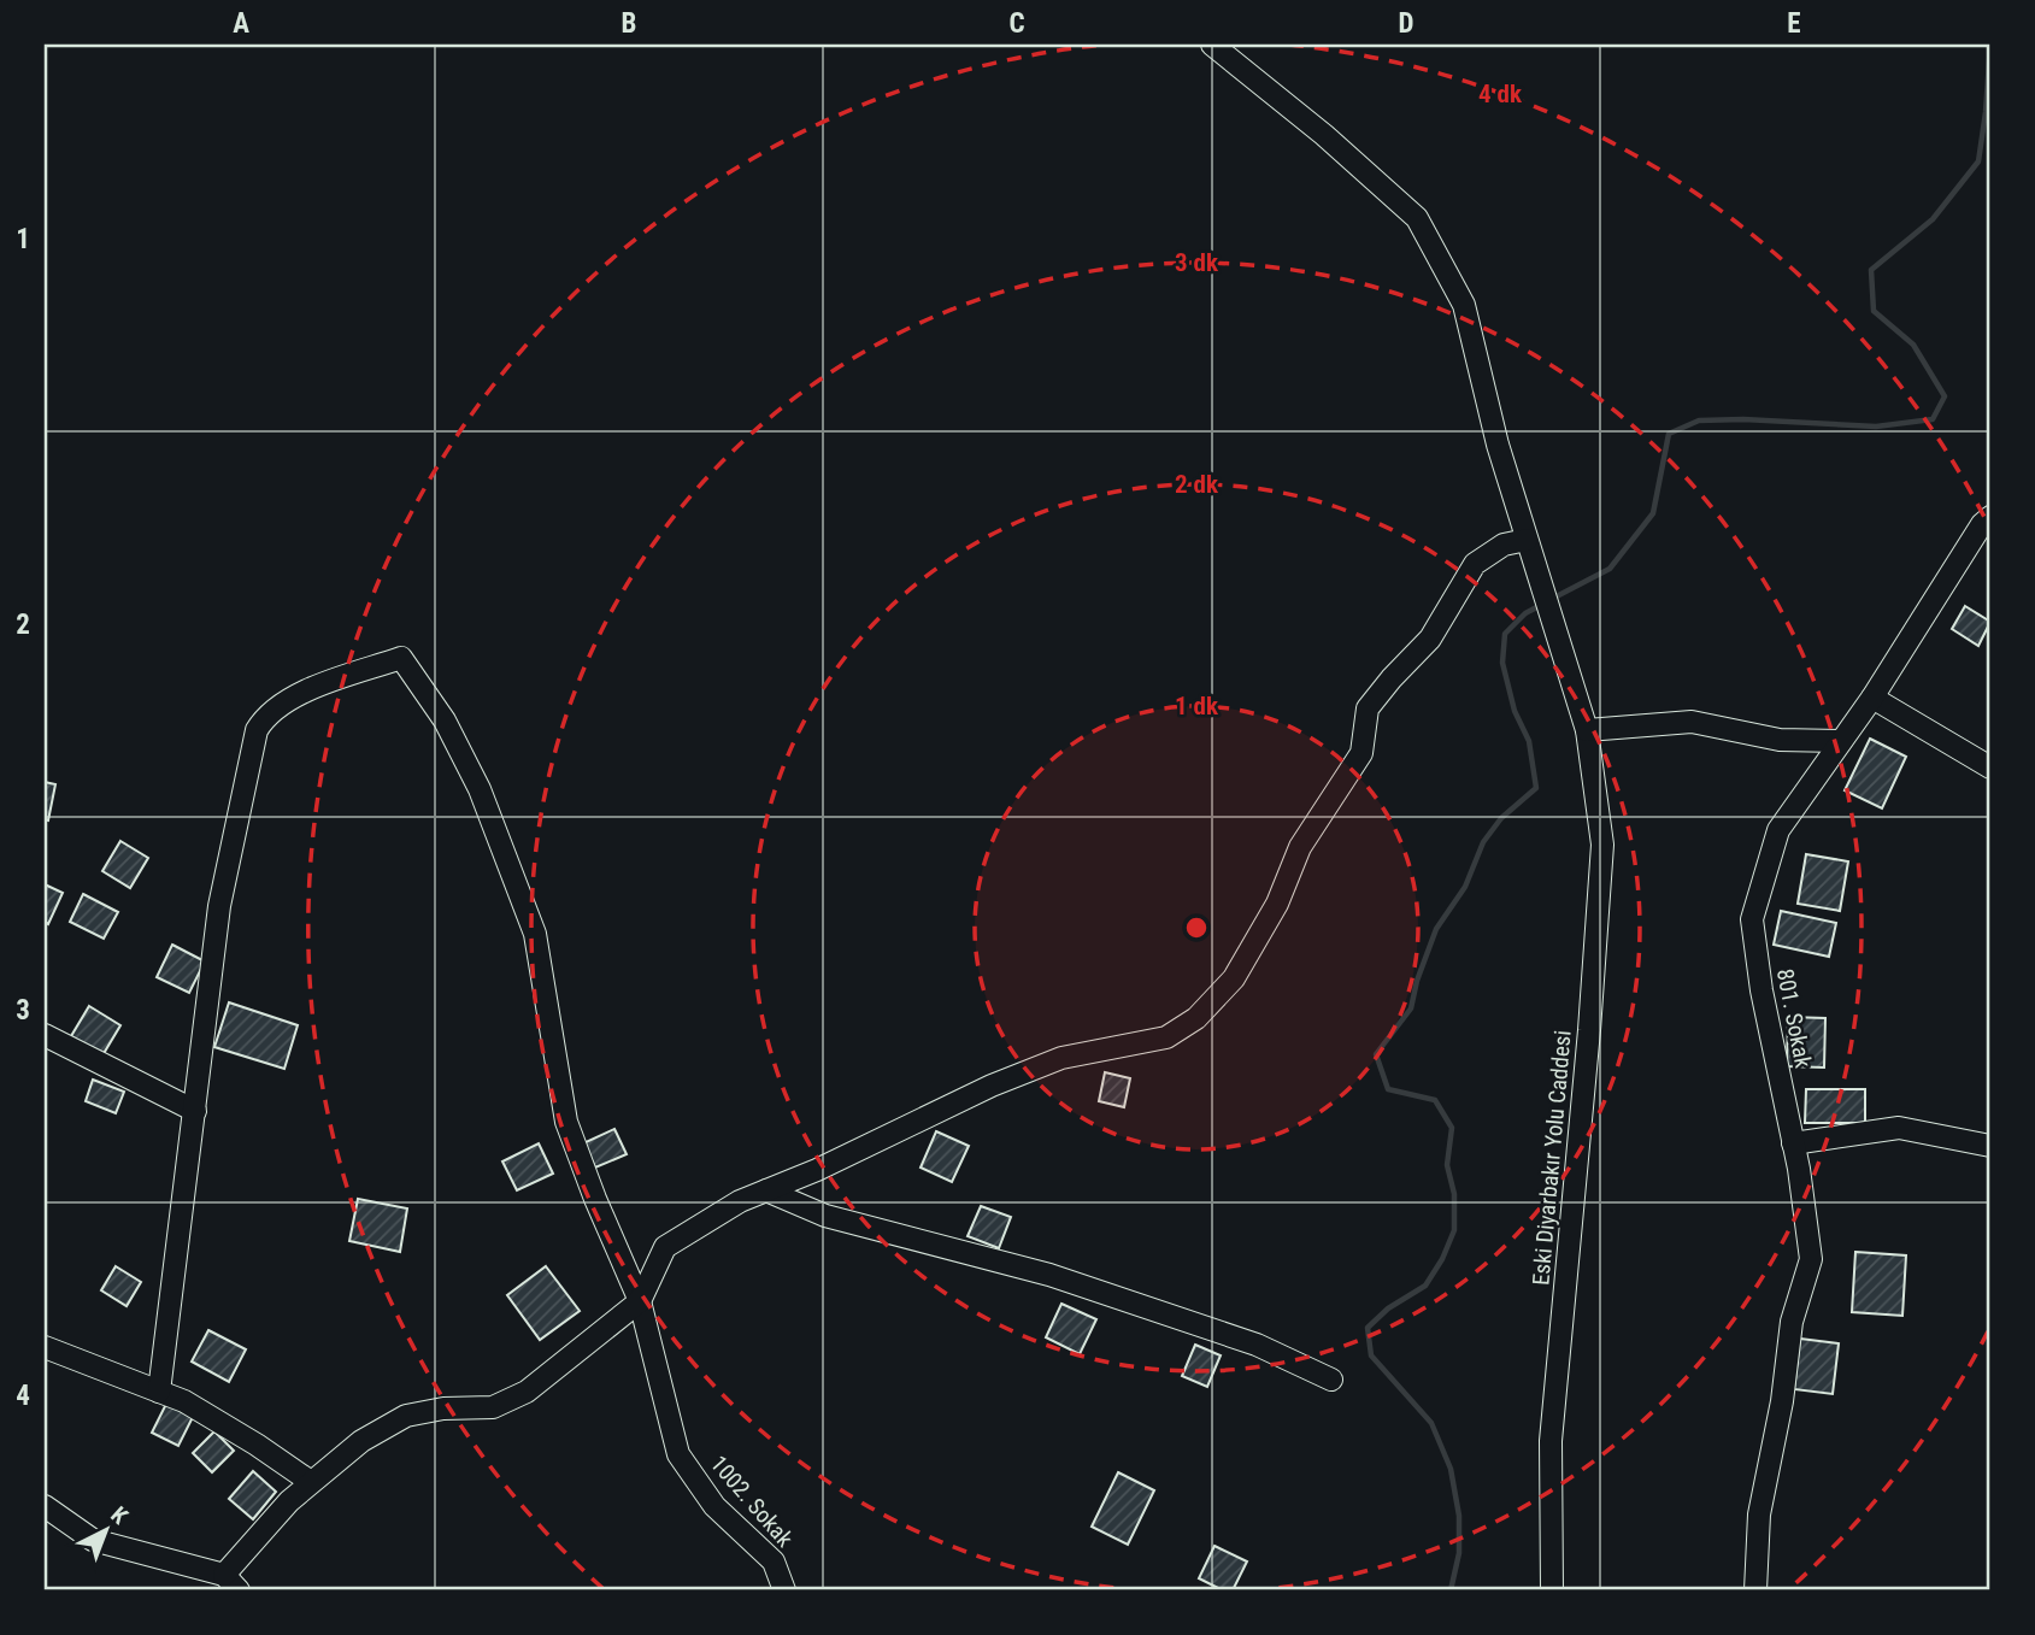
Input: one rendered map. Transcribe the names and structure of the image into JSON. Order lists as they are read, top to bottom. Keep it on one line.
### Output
{"streets":{"street":["801. Sokak","Eski Diyarbakır Yolu Caddesi","1002. Sokak"]},"north":"top right","grid":{"columns":["A","B","C","D","E"],"rows":["1","2","3","4"]},"rings":["4 dk","3 dk","2 dk","1 dk"]}
